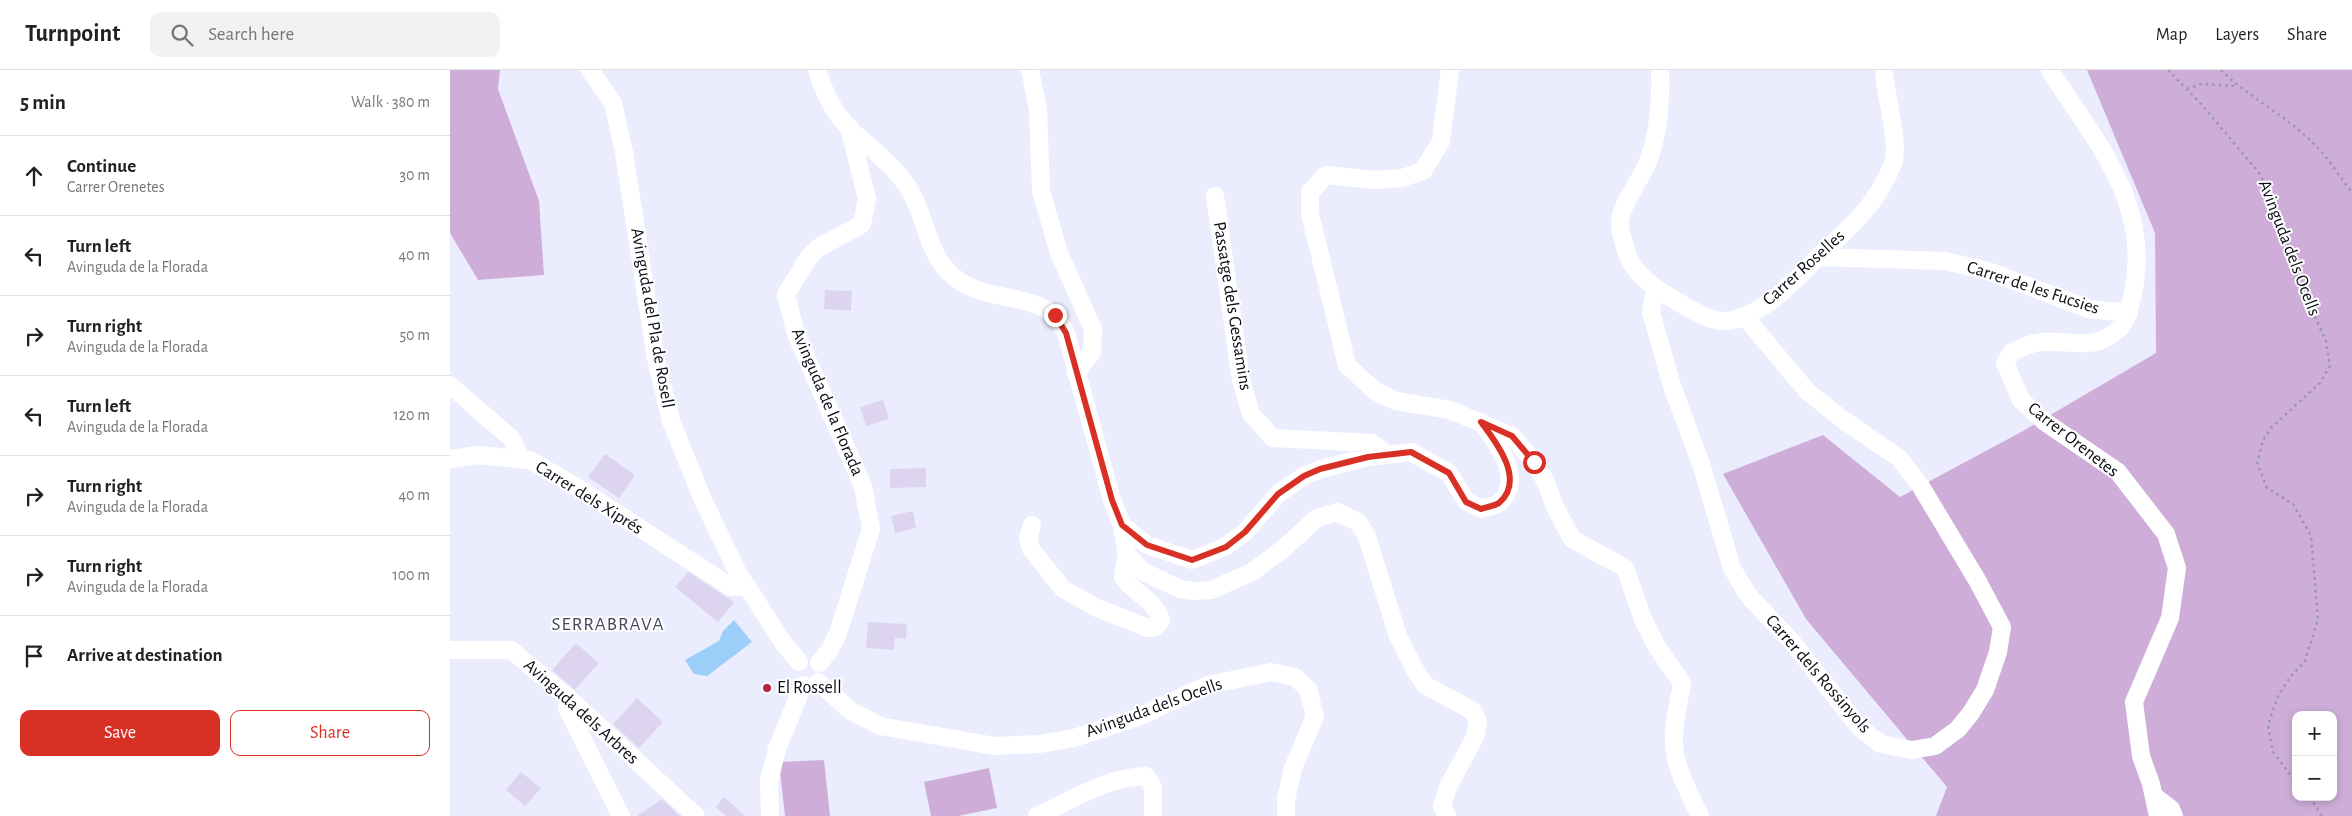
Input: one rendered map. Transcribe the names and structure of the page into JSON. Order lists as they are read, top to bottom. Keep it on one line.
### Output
{"streets":{"street":["Avinguda dels Ocells","Carrer Roselles","Carrer de les Fucsies","Passatge dels Gessamins","Avinguda del Pla de Rosell","Avinguda de la Florada","Carrer Orenetes","Carrer dels Xiprés","Carrer dels Rossinyols","Avinguda dels Arbres"]},"crossings":[["Avinguda dels Ocells","Avinguda del Pla de Rosell"],["Avinguda dels Ocells","Avinguda de la Florada"],["Carrer Roselles","Carrer de les Fucsies"],["Carrer Roselles","Carrer dels Rossinyols"],["Carrer de les Fucsies","Carrer Orenetes"],["Avinguda del Pla de Rosell","Avinguda de la Florada"],["Avinguda del Pla de Rosell","Carrer dels Xiprés"]],"districts":["SERRABRAVA"],"places":["El Rossell"],"page":{"header":"Turnpoint","search":"Search here","nav":["Map","Layers","Share"],"heading":["5 min","Walk · 380 m"],"list":[["Continue","Carrer Orenetes","30 m"],["Turn left","Avinguda de la Florada","40 m"],["Turn right","Avinguda de la Florada","50 m"],["Turn left","Avinguda de la Florada","120 m"],["Turn right","Avinguda de la Florada","40 m"],["Turn right","Avinguda de la Florada","100 m"],"Arrive at destination"],"buttons":["Save","Share"],"map_buttons":["+","−"]}}
